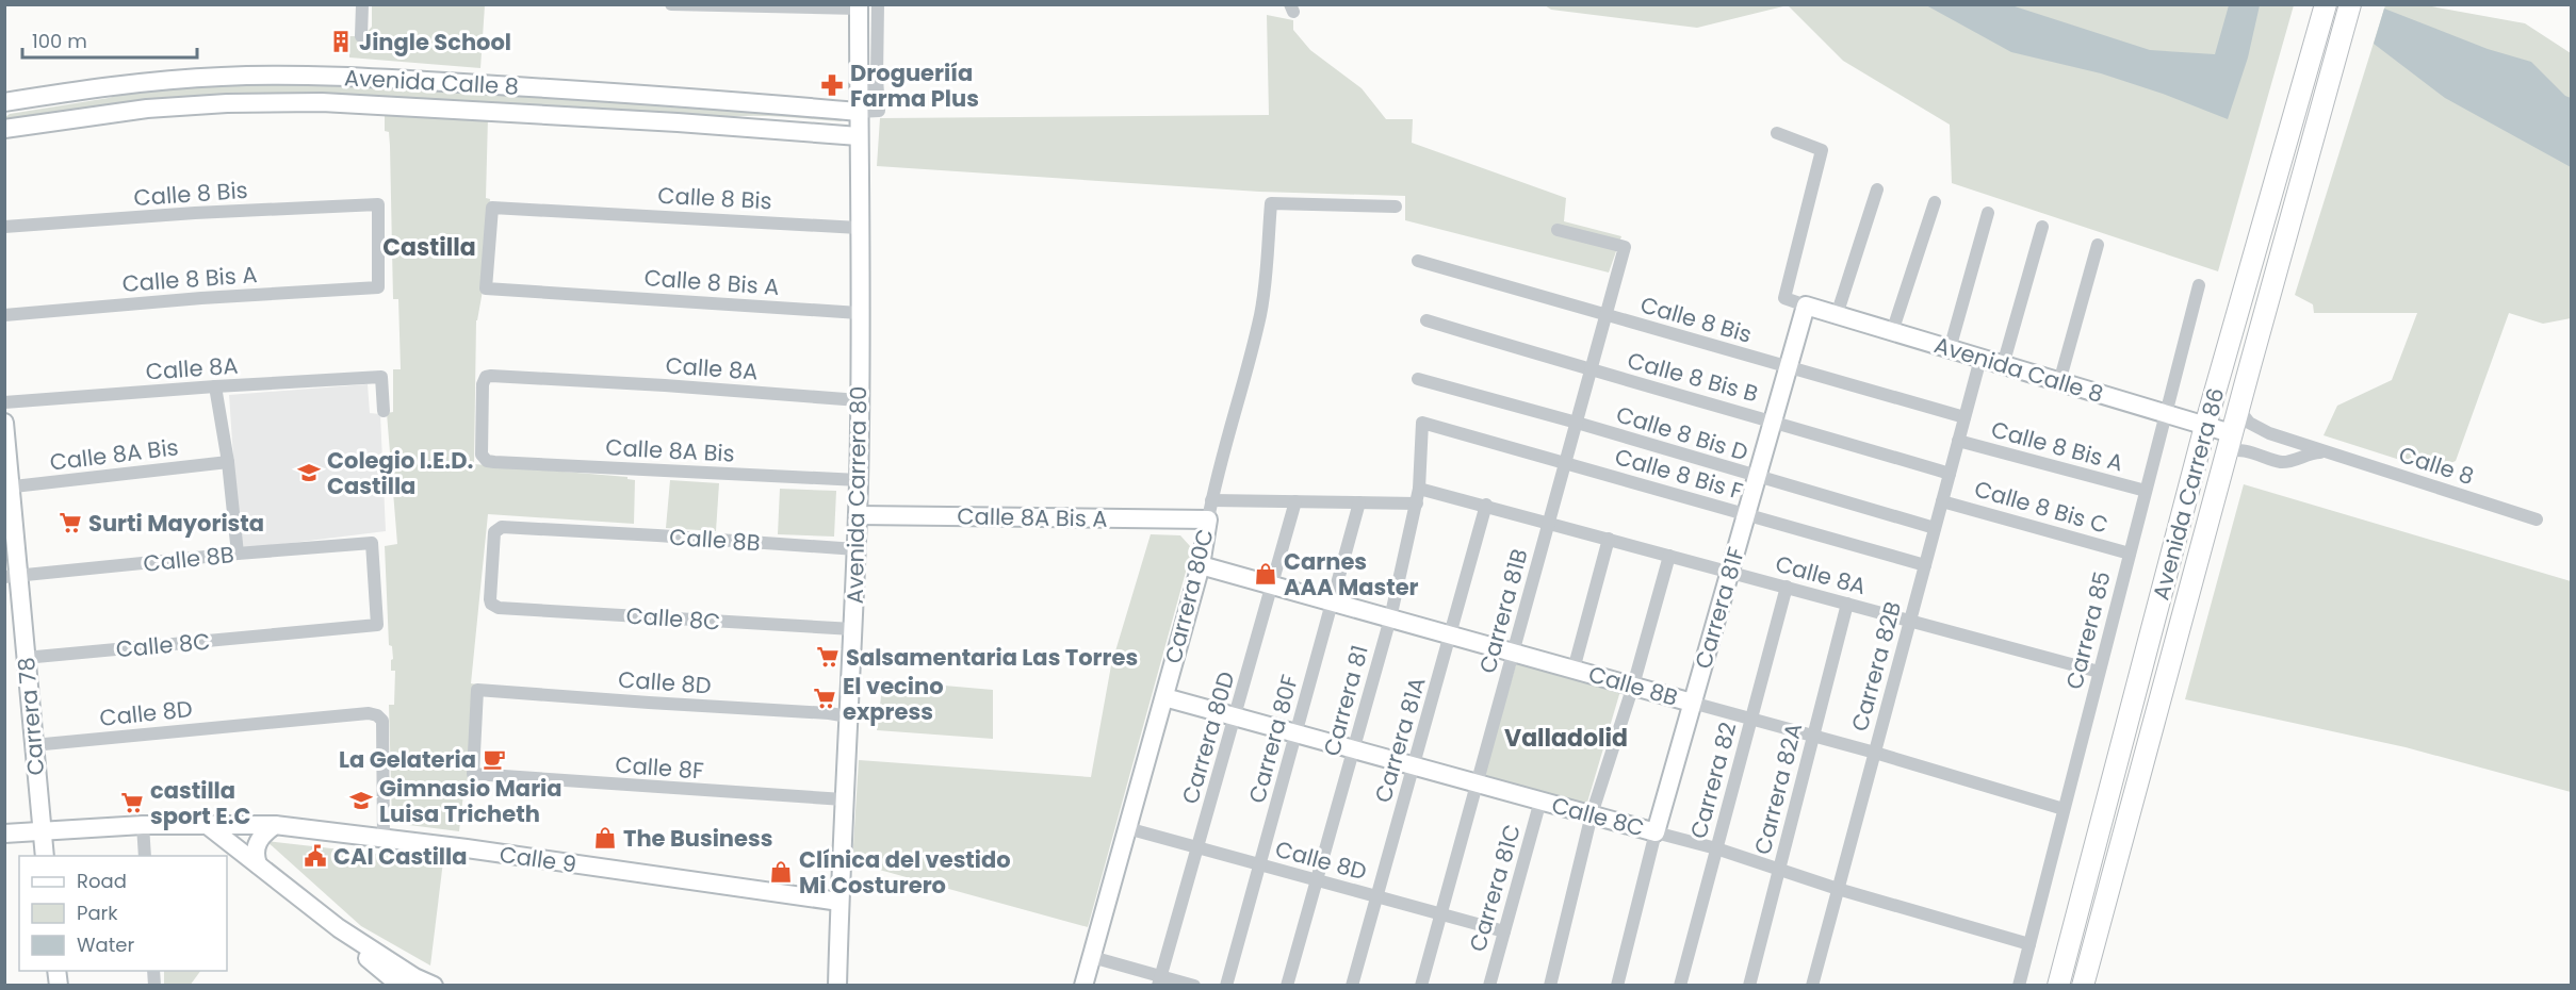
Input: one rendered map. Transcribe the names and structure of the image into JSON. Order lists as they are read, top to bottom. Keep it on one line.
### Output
{"streets":{"main road":["Avenida Carrera 86"],"street":["Avenida Calle 8","Calle 8 Bis","Calle 8 Bis A","Calle 8A","Calle 8 Bis B","Calle 8 Bis D","Calle 8A Bis","Calle 8","Calle 8 Bis F","Avenida Carrera 80","Calle 8 Bis C","Calle 8A Bis A","Calle 8B","Carrera 80C","Carrera 81F","Carrera 81B","Calle 8C","Carrera 85","Carrera 82B","Calle 8D","Carrera 81","Carrera 78","Carrera 80D","Carrera 80F","Carrera 81A","Calle 8F","Carrera 82","Carrera 82A","Calle 9","Carrera 81C"]},"crossings":[["Avenida Calle 8","Avenida Carrera 86"],["Avenida Calle 8","Avenida Carrera 80"],["Avenida Calle 8","Carrera 81F"],["Avenida Calle 8","Carrera 85"],["Avenida Calle 8","Carrera 82B"],["Calle 8 Bis","Calle 8 Bis A"],["Calle 8 Bis","Avenida Carrera 80"],["Calle 8 Bis","Carrera 81F"],["Calle 8 Bis","Carrera 81B"],["Calle 8 Bis","Carrera 82B"],["Calle 8 Bis A","Avenida Carrera 80"],["Calle 8 Bis A","Carrera 85"],["Calle 8 Bis A","Carrera 82B"],["Calle 8A","Calle 8A Bis"],["Calle 8A","Avenida Carrera 80"],["Calle 8A","Carrera 81F"],["Calle 8A","Carrera 81B"],["Calle 8A","Carrera 85"],["Calle 8A","Carrera 82B"],["Calle 8A","Carrera 81"],["Calle 8A","Carrera 81A"],["Calle 8A","Carrera 82"],["Calle 8A","Carrera 82A"],["Calle 8 Bis B","Carrera 81F"],["Calle 8 Bis B","Carrera 81B"],["Calle 8 Bis B","Carrera 82B"],["Calle 8 Bis D","Carrera 81F"],["Calle 8 Bis D","Carrera 81B"],["Calle 8 Bis D","Carrera 82B"],["Calle 8A Bis","Avenida Carrera 80"],["Calle 8A Bis","Carrera 78"],["Calle 8","Avenida Carrera 86"],["Calle 8 Bis F","Carrera 81F"],["Calle 8 Bis F","Carrera 81B"],["Calle 8 Bis F","Carrera 82B"],["Calle 8 Bis F","Carrera 81"],["Avenida Carrera 80","Calle 8A Bis A"],["Avenida Carrera 80","Calle 8B"],["Avenida Carrera 80","Calle 8C"],["Avenida Carrera 80","Calle 8D"],["Avenida Carrera 80","Calle 8F"],["Avenida Carrera 80","Calle 9"],["Calle 8 Bis C","Carrera 85"],["Calle 8 Bis C","Carrera 82B"],["Calle 8A Bis A","Carrera 80C"],["Calle 8B","Carrera 80C"],["Calle 8B","Carrera 81F"],["Calle 8B","Carrera 81B"],["Calle 8B","Calle 8C"],["Calle 8B","Carrera 85"],["Calle 8B","Carrera 82B"],["Calle 8B","Carrera 81"],["Calle 8B","Carrera 78"],["Calle 8B","Carrera 80D"],["Calle 8B","Carrera 80F"],["Calle 8B","Carrera 81A"],["Calle 8B","Carrera 82"],["Calle 8B","Carrera 82A"],["Carrera 80C","Calle 8C"],["Carrera 80C","Calle 8D"],["Carrera 81F","Calle 8C"],["Carrera 81B","Calle 8C"],["Carrera 81B","Calle 8D"],["Calle 8C","Carrera 85"],["Calle 8C","Carrera 82B"],["Calle 8C","Carrera 81"],["Calle 8C","Carrera 78"],["Calle 8C","Carrera 80D"],["Calle 8C","Carrera 80F"],["Calle 8C","Carrera 81A"],["Calle 8C","Carrera 82"],["Calle 8C","Carrera 82A"],["Calle 8C","Carrera 81C"],["Calle 8D","Carrera 81"],["Calle 8D","Carrera 78"],["Calle 8D","Carrera 80D"],["Calle 8D","Carrera 80F"],["Calle 8D","Carrera 81A"],["Calle 8D","Calle 8F"],["Calle 8D","Calle 9"],["Calle 8D","Carrera 81C"],["Carrera 78","Calle 9"]],"districts":["Castilla","Valladolid"],"places":{"building":["Jingle School"],"pharmacy":["Drogueriía Farma Plus"],"school or university":["Colegio I.E.D. Castilla","Gimnasio Maria Luisa Tricheth"],"supermarket":["Surti Mayorista","Salsamentaria Las Torres","El vecino express","castilla sport E.C"],"shop":["Carnes AAA Master","The Business","Clínica del vestido Mi Costurero"],"cafe":["La Gelateria"],"public building":["CAI Castilla"]},"legend":["Road","Park","Water"],"scale_bar":"100 m"}
